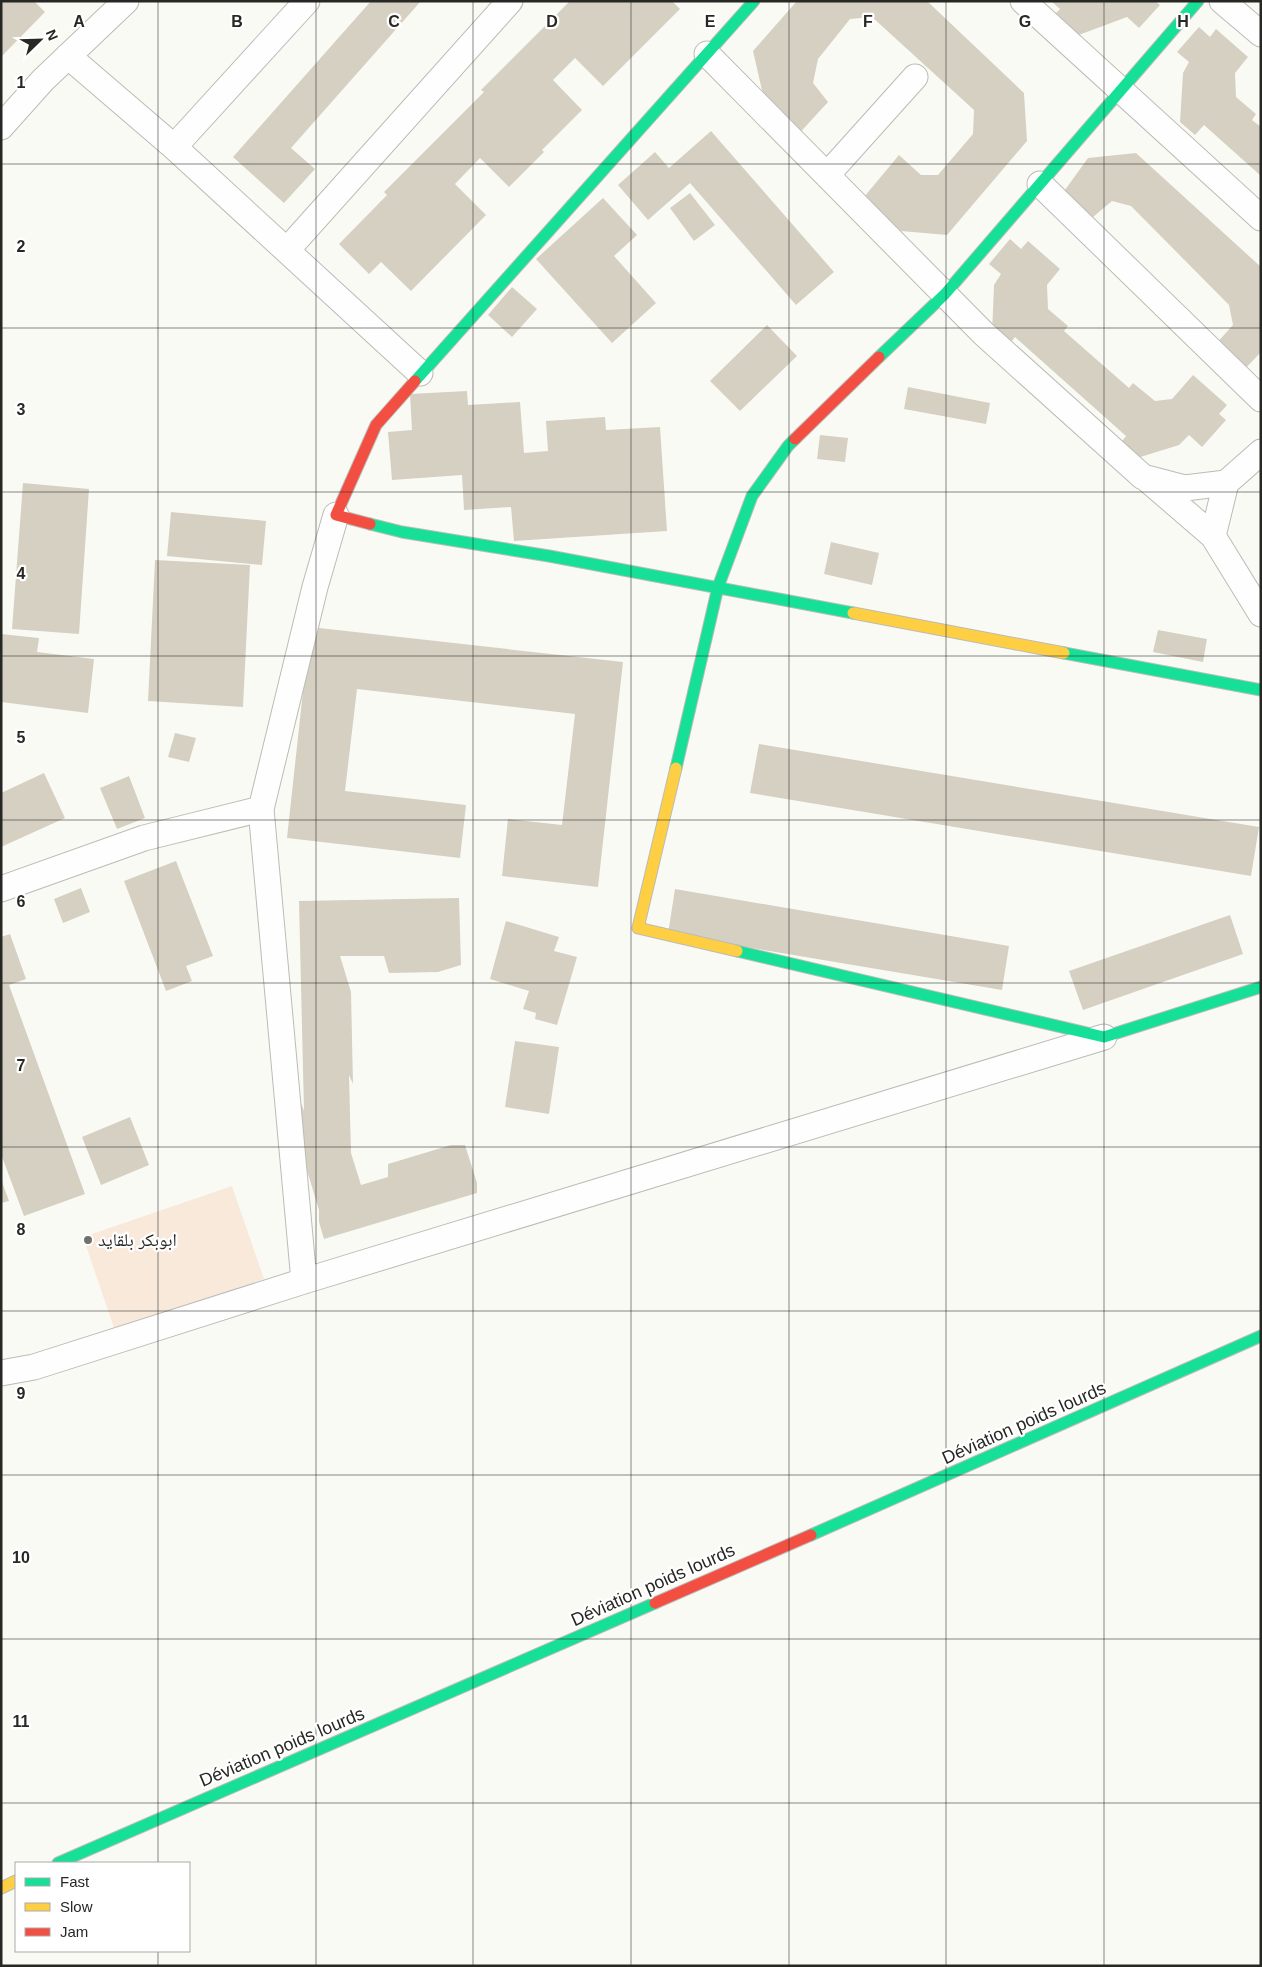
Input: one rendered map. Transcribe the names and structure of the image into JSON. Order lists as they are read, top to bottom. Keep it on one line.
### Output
{"streets":{"street":["Déviation poids lourds"]},"places":["ابوبكر بلقايد"],"legend":["Fast","Slow","Jam"],"north":"top right","grid":{"columns":["A","B","C","D","E","F","G","H"],"rows":["1","2","3","4","5","6","7","8","9","10","11"]}}
